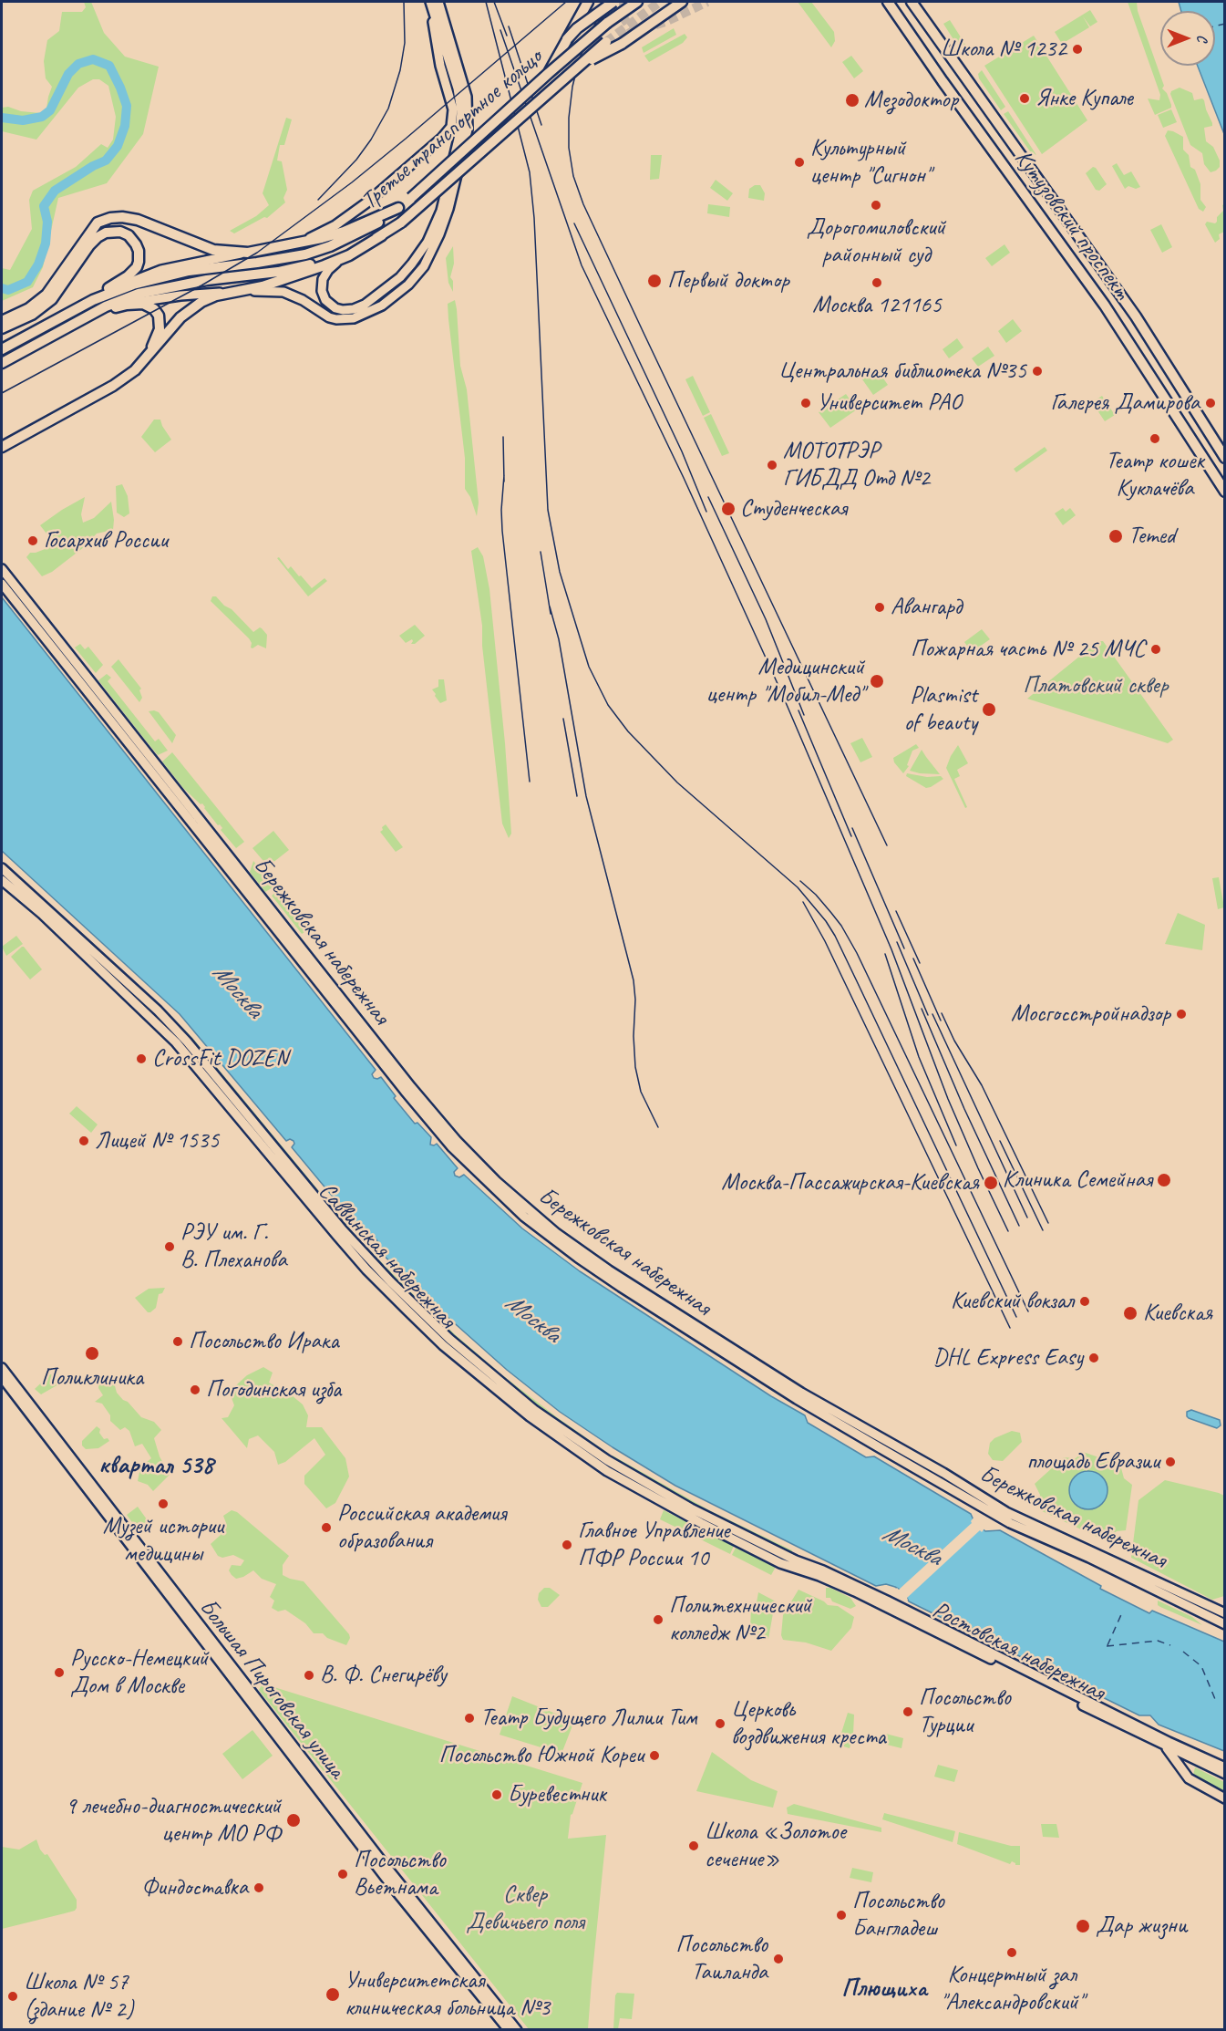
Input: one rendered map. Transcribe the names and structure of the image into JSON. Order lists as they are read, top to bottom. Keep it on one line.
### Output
{"streets":{"main road":["Третье транспортное кольцо","Кутузовский проспект","Бережковская набережная","Саввинская набережная","Ростовская набережная","Большая Пироговская улица"]},"crossings":[["Саввинская набережная","Ростовская набережная"]],"districts":["квартал 538","Плющиха"],"water":["Москва"],"parks":["Платовский сквер","Сквер Девичьего поля"],"places":["Школа № 1232","Янке Купале","Мезодоктор","Культурный центр \"Сигнон\"","Дорогомиловский районный суд","Первый доктор","Москва 121165","Центральная библиотека №35","Университет РАО","Галерея Дамирова","Театр кошек Куклачёва","МОТОТРЭР ГИБДД Отд №2","Студенческая","Temed","Госархив России","Авангард","Пожарная часть № 25 МЧС","Медицинский центр \"Мобил-Мед\"","Plasmist of beauty","Мосгосстройнадзор","CrossFit DOZEN","Лицей № 1535","Клиника Семейная","Москва-Пассажирская-Киевская","РЭУ им. Г. В. Плеханова","Киевский вокзал","Киевская","Посольство Ирака","Поликлиника","DHL Express Easy","Погодинская изба","площадь Евразии","Музей истории медицины","Российская академия образования","Главное Управление ПФР России 10","Политехнический колледж №2","Русско-Немецкий Дом в Москве","В. Ф. Снегирёву","Посольство Турции","Театр Будущего Лилии Тим","Церковь воздвижения креста","Посольство Южной Кореи","Буревестник","9 лечебно-диагностический центр МО РФ","Школа «Золотое сечение»","Посольство Вьетнама","Финдоставка","Посольство Бангладеш","Дар жизни","Концертный зал \"Александровский\"","Посольство Таиланда","Университетская клиническая больница №3","Школа № 57 (здание № 2)"],"north":"right"}
